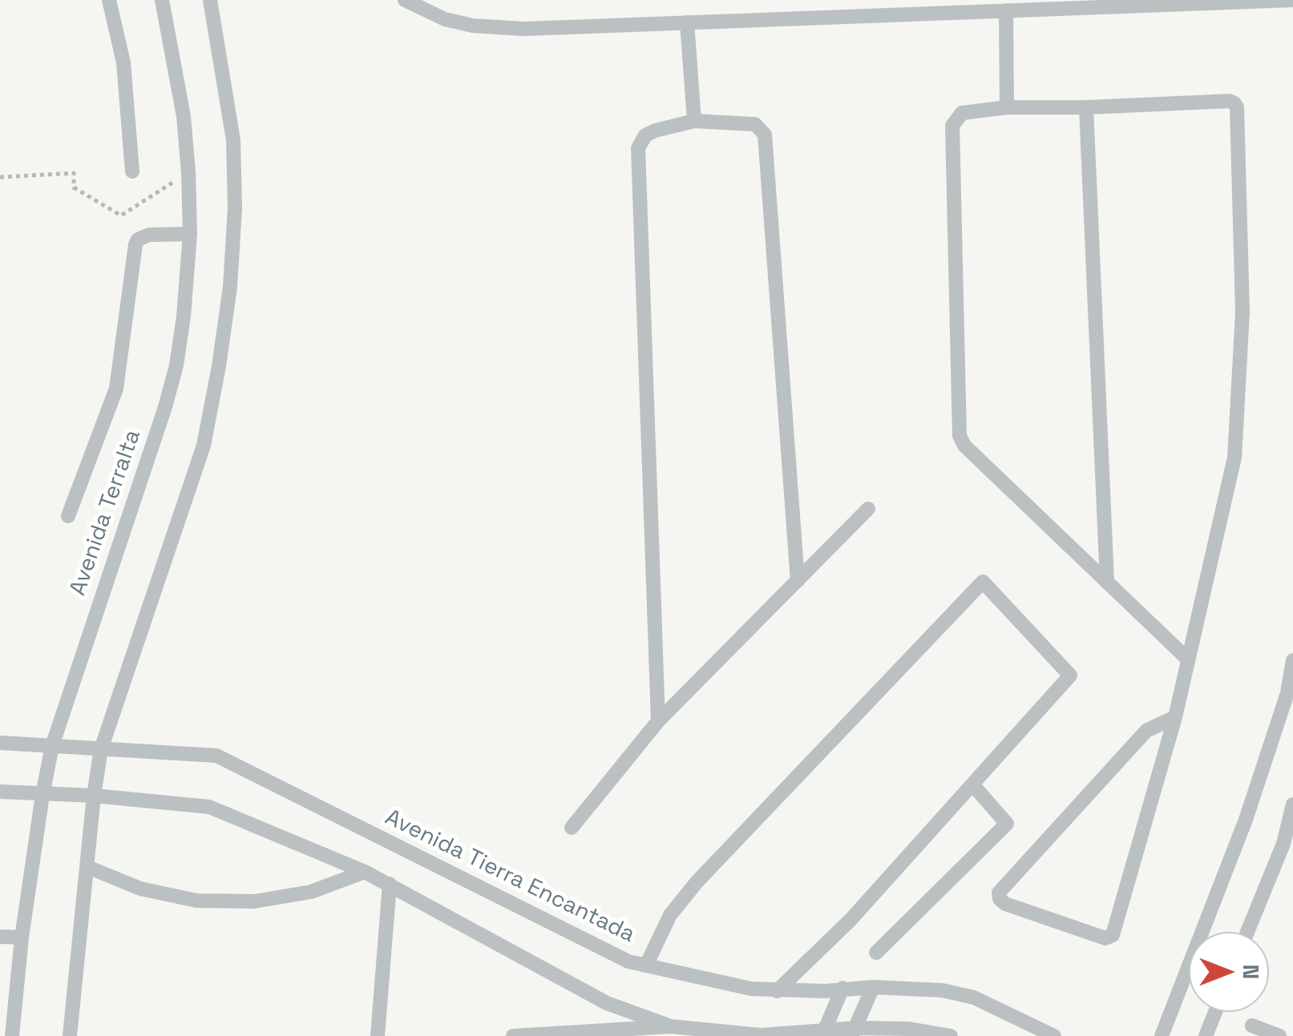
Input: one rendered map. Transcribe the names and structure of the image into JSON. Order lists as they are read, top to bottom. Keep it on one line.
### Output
{"streets":{"street":["Avenida Terralta","Avenida Tierra Encantada"]},"crossings":[["Avenida Terralta","Avenida Tierra Encantada"]],"north":"right"}
